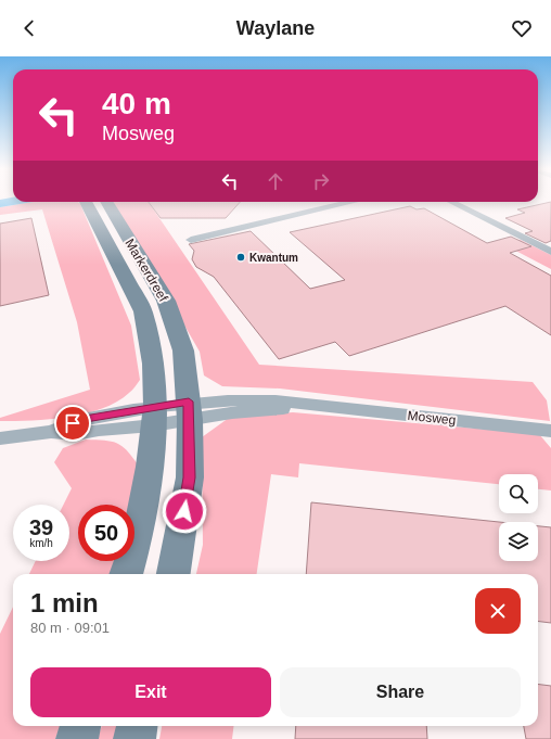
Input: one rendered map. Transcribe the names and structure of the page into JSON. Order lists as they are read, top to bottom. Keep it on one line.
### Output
{"streets":{"main road":["Markerdreef"],"street":["Mosweg"]},"crossings":[["Markerdreef","Mosweg"]],"places":["Kwantum"],"page":{"header":"Waylane","turn":["40 m","Mosweg"],"speed":"39 km/h","limit":"50","heading":["1 min","80 m · 09:01"],"buttons":["Exit","Share"]}}
